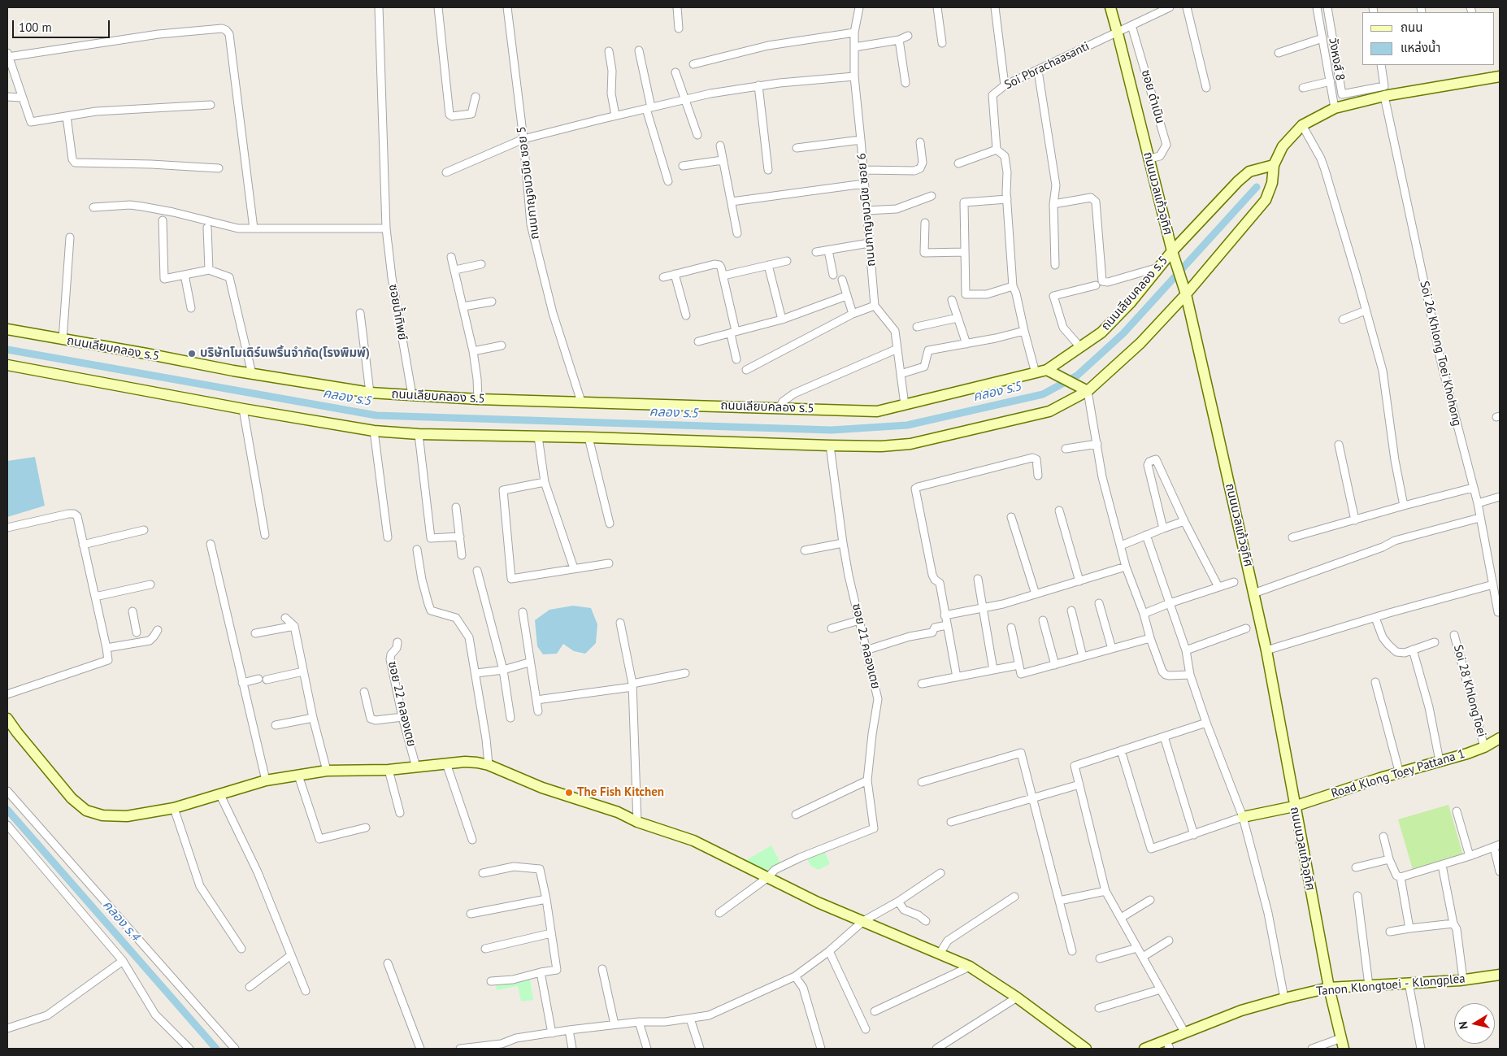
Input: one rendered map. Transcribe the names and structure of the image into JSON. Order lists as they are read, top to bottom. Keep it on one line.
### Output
{"streets":{"street":["วังหงส์ 8","Soi Pbrachaasanti","ซอย ดำเนิน","ถนนกาญจนวนิช ซอย 5","ถนนนวลแก้วอุทิศ","ถนนกาญจนวนิช ซอย 6","ถนนเลียบคลอง ร.5","ซอยน้ำทิพย์","Soi 26 Khlong Toei Khohong","ซอย 21 คลองเตย","Soi 28 KhlongToei","ซอย 22 คลองเตย","Road Klong Toey Pattana 1","Tanon Klongtoei - Klongplea"]},"crossings":[["วังหงส์ 8","Soi 26 Khlong Toei Khohong"],["Soi Pbrachaasanti","ซอย ดำเนิน"],["Soi Pbrachaasanti","ถนนนวลแก้วอุทิศ"],["ซอย ดำเนิน","ถนนนวลแก้วอุทิศ"],["ถนนกาญจนวนิช ซอย 5","ถนนเลียบคลอง ร.5"],["ถนนนวลแก้วอุทิศ","ถนนเลียบคลอง ร.5"],["ถนนนวลแก้วอุทิศ","Road Klong Toey Pattana 1"],["ถนนนวลแก้วอุทิศ","Tanon Klongtoei - Klongplea"],["ถนนเลียบคลอง ร.5","ซอยน้ำทิพย์"],["Soi 28 KhlongToei","Road Klong Toey Pattana 1"]],"water":["คลอง ร.5","คลอง ร.4"],"places":["บริษัทโมเดิร์นพริ้นจำกัด(โรงพิมพ์)","The Fish Kitchen"],"legend":["ถนน","แหล่งน้ำ"],"scale_bar":"100 m","north":"left"}
